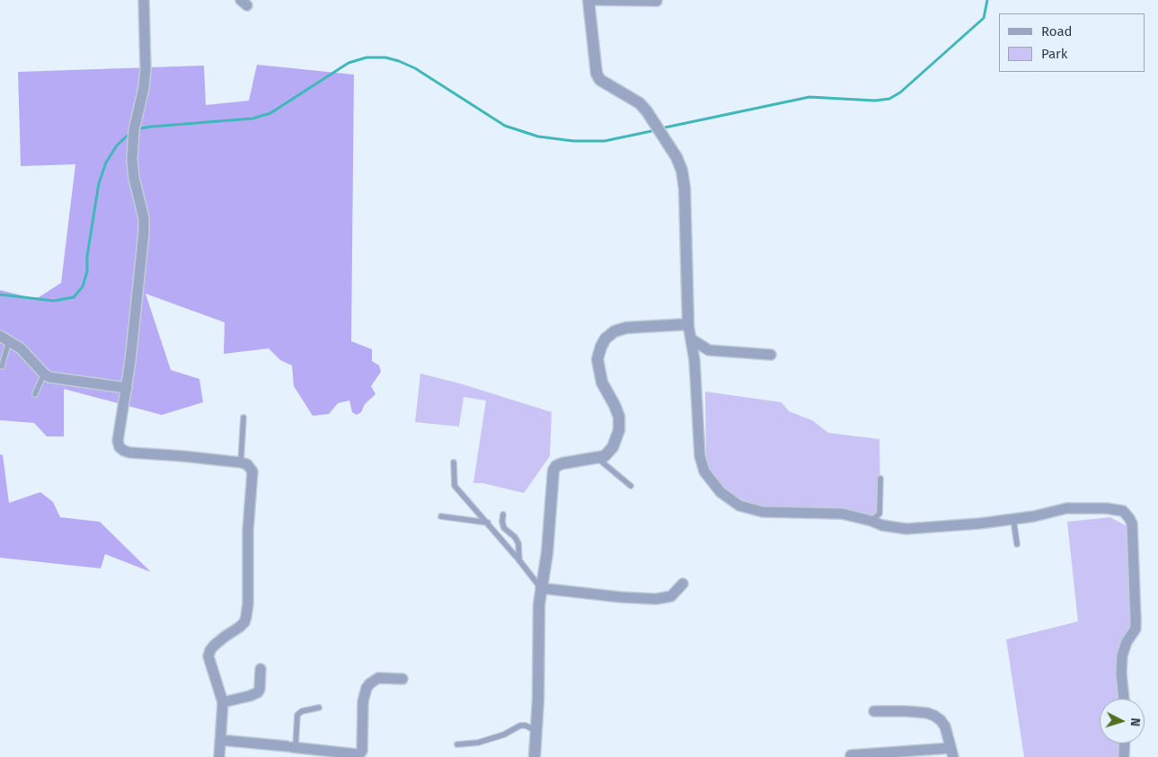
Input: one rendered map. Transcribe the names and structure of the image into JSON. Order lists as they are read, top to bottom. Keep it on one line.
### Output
{"legend":["Road","Park"],"north":"right"}
